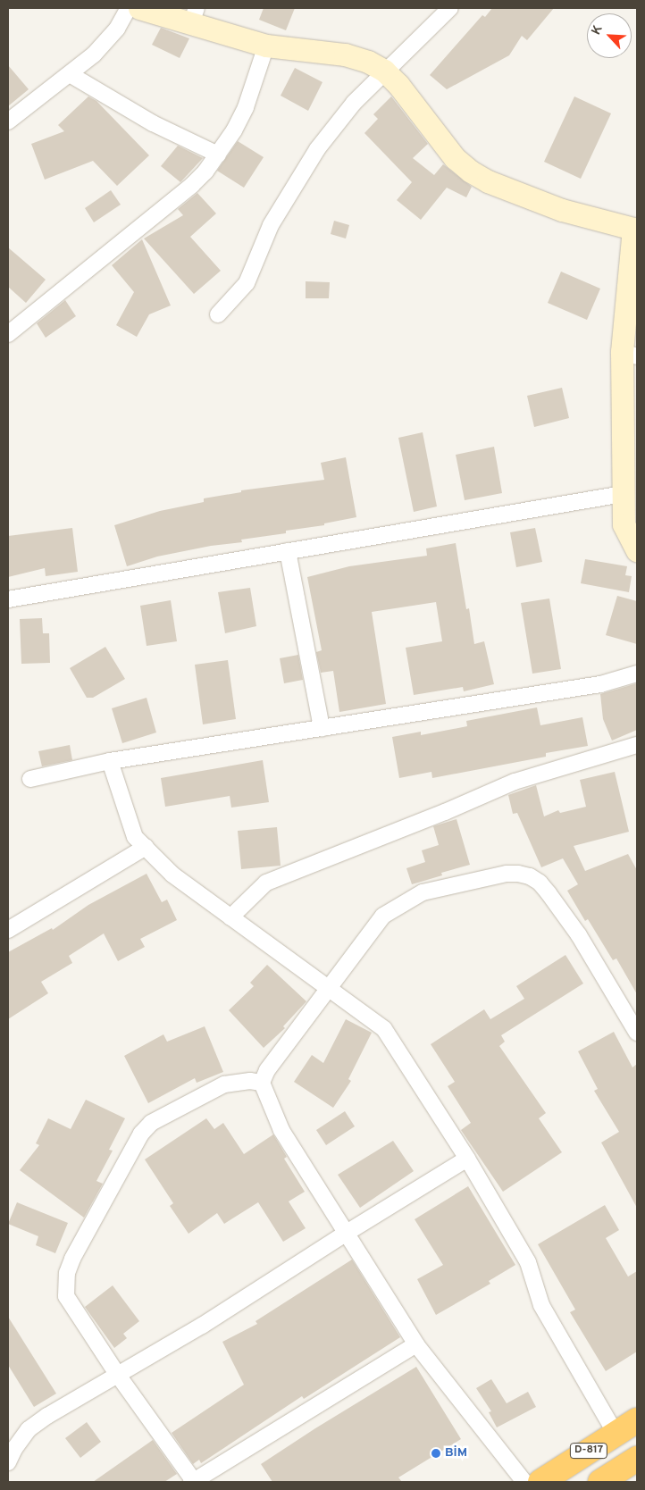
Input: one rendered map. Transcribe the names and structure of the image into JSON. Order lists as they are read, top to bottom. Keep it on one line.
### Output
{"streets":{"highway":["D-817"]},"places":["BİM"],"north":"top left"}
